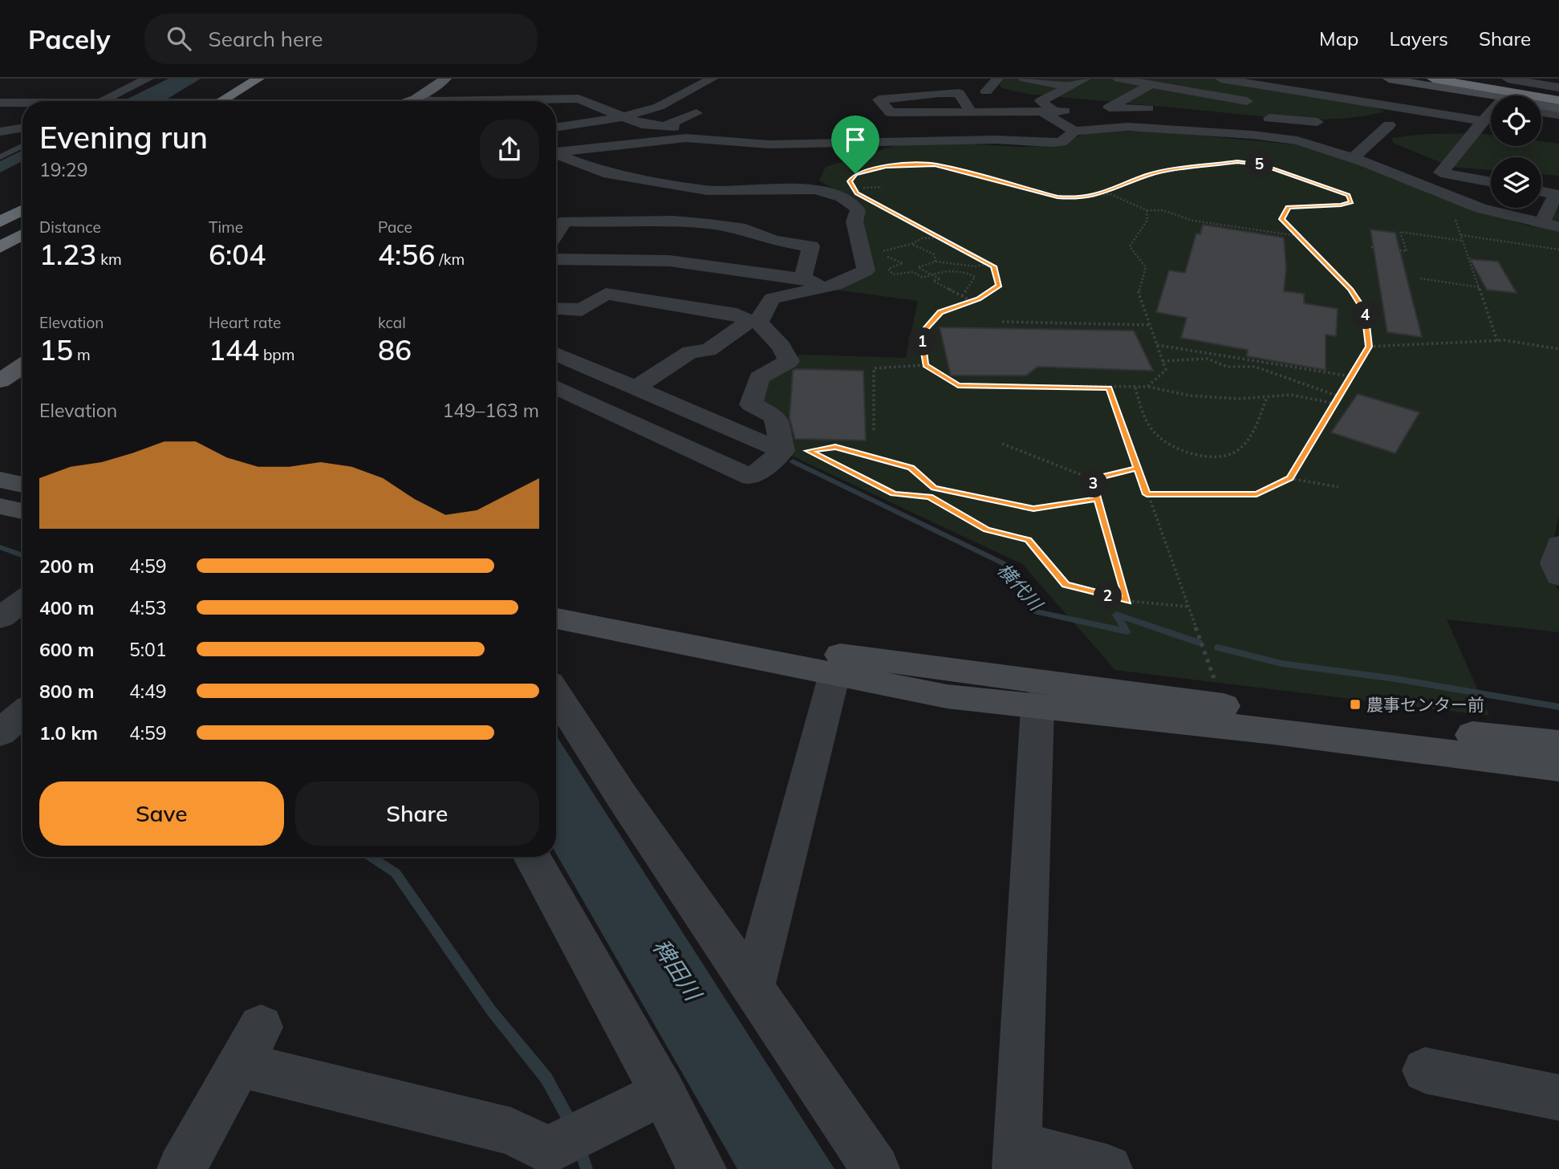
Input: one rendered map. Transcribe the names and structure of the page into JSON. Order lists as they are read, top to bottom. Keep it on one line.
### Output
{"water":["横代川","稗田川"],"places":{"transit":["農事センター前"]},"page":{"header":"Pacely","search":"Search here","nav":["Map","Layers","Share"],"heading":["Evening run","19:29"],"pins":["5","4","1","3","2"],"stats":[["Distance","1.23 km"],["Time","6:04"],["Pace","4:56 /km"],["Elevation","15 m"],["Heart rate","144 bpm"],["kcal","86"]],"chart":["Elevation","149–163 m"],"list":[{"name":"200 m","note":"4:59"},{"name":"400 m","note":"4:53"},{"name":"600 m","note":"5:01"},{"name":"800 m","note":"4:49"},{"name":"1.0 km","note":"4:59"}],"buttons":["Save","Share"]}}
